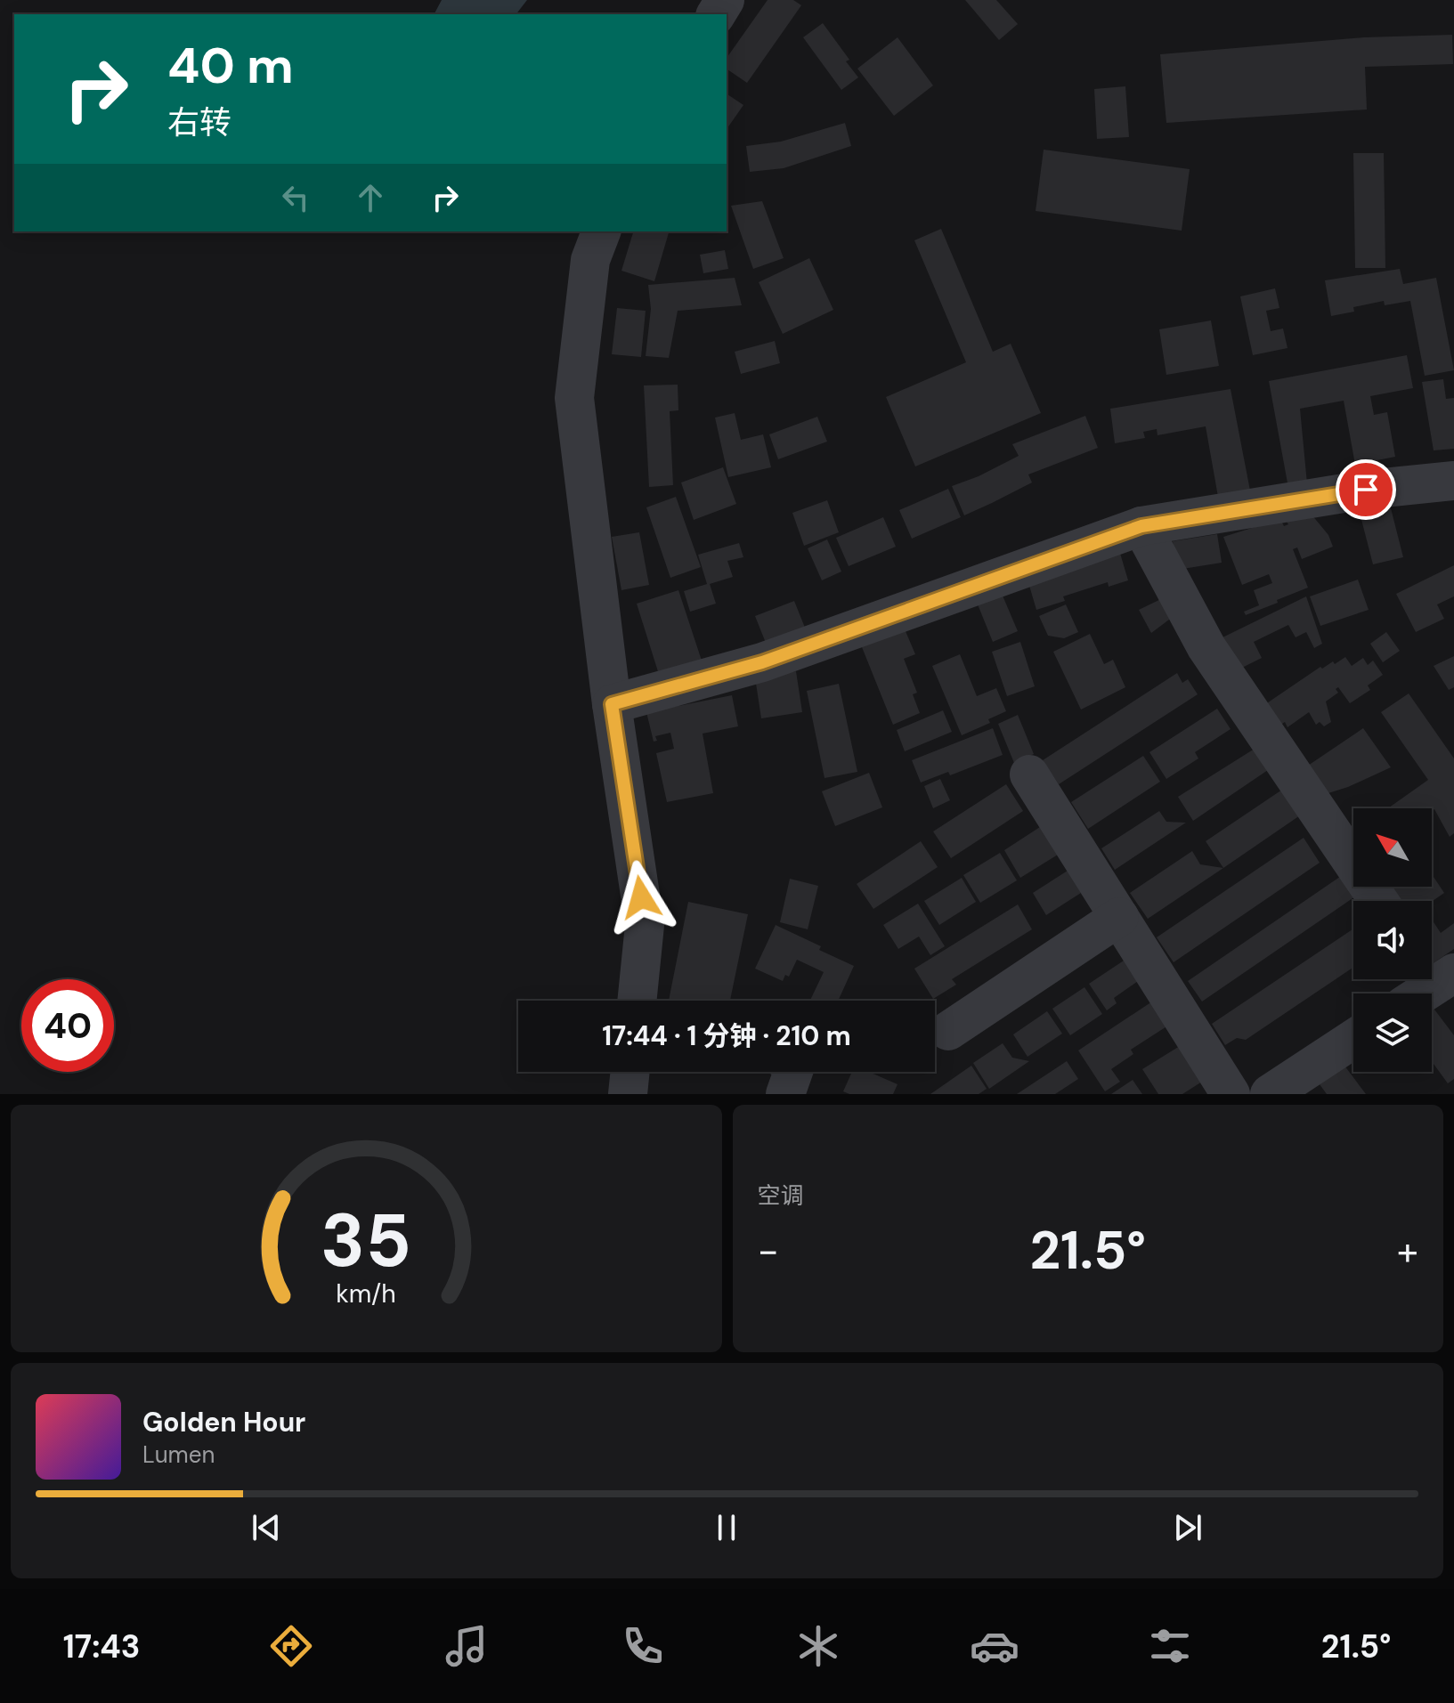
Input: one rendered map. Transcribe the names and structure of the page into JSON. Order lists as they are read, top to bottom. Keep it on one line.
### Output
{"north":"top left","page":{"turn":["40 m","右转"],"limit":"40","trip":"17:44 · 1 分钟 · 210 m","tile":"空调","heat":["−","21.5°","+"],"song":["Golden Hour","Lumen"],"tabs":["17:43","21.5°"],"gauge":["35","km/h"]}}
